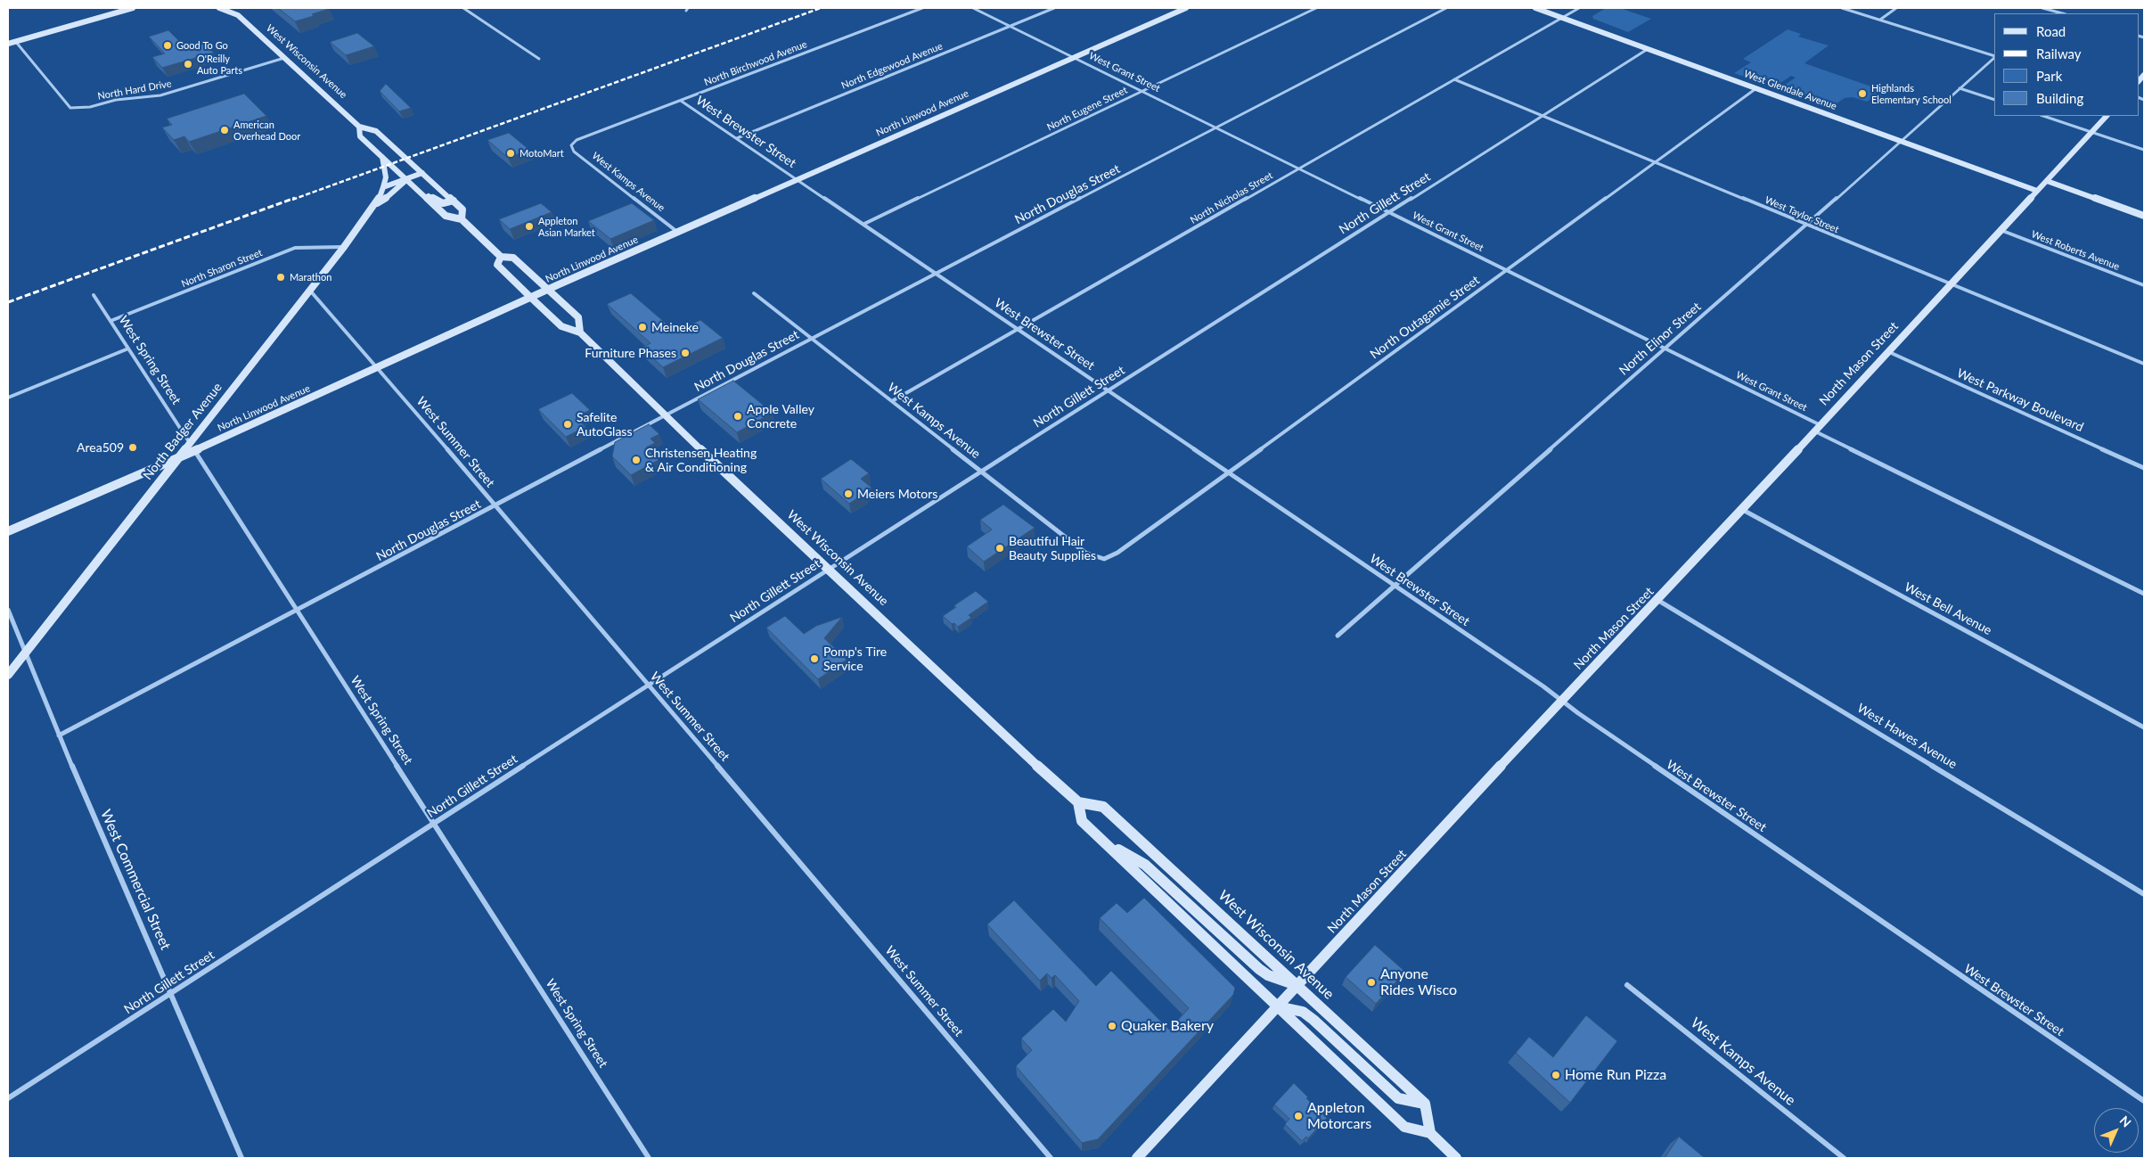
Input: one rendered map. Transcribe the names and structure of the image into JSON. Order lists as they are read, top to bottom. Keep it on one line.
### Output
{"streets":{"main road":["West Wisconsin Avenue","West Glendale Avenue","North Linwood Avenue","North Mason Street","North Badger Avenue"],"street":["North Birchwood Avenue","North Edgewood Avenue","West Grant Street","North Hard Drive","North Eugene Street","West Brewster Street","West Kamps Avenue","North Douglas Street","North Nicholas Street","North Gillett Street","West Taylor Street","West Roberts Avenue","North Sharon Street","North Outagamie Street","North Elinor Street","West Spring Street","West Parkway Boulevard","West Summer Street","West Bell Avenue","West Hawes Avenue","West Commercial Street"]},"crossings":[["West Wisconsin Avenue","North Hard Drive"],["West Wisconsin Avenue","North Linwood Avenue"],["West Wisconsin Avenue","North Douglas Street"],["West Wisconsin Avenue","North Gillett Street"],["West Wisconsin Avenue","North Mason Street"],["West Wisconsin Avenue","North Badger Avenue"],["North Birchwood Avenue","West Brewster Street"],["North Birchwood Avenue","West Kamps Avenue"],["North Edgewood Avenue","West Grant Street"],["North Edgewood Avenue","West Brewster Street"],["West Grant Street","North Eugene Street"],["West Grant Street","North Linwood Avenue"],["West Grant Street","North Douglas Street"],["West Grant Street","North Nicholas Street"],["West Grant Street","North Gillett Street"],["West Grant Street","North Outagamie Street"],["West Grant Street","North Elinor Street"],["West Grant Street","North Mason Street"],["West Glendale Avenue","North Nicholas Street"],["West Glendale Avenue","North Gillett Street"],["West Glendale Avenue","North Outagamie Street"],["West Glendale Avenue","North Elinor Street"],["West Glendale Avenue","North Mason Street"],["North Eugene Street","West Brewster Street"],["North Linwood Avenue","West Brewster Street"],["North Linwood Avenue","West Kamps Avenue"],["North Linwood Avenue","West Spring Street"],["North Linwood Avenue","North Badger Avenue"],["North Linwood Avenue","West Summer Street"],["West Brewster Street","North Douglas Street"],["West Brewster Street","North Nicholas Street"],["West Brewster Street","North Gillett Street"],["West Brewster Street","North Outagamie Street"],["West Brewster Street","North Elinor Street"],["West Brewster Street","North Mason Street"],["West Kamps Avenue","North Douglas Street"],["West Kamps Avenue","North Nicholas Street"],["West Kamps Avenue","North Gillett Street"],["West Kamps Avenue","North Outagamie Street"],["North Douglas Street","West Spring Street"],["North Douglas Street","West Summer Street"],["North Douglas Street","West Commercial Street"],["North Nicholas Street","West Taylor Street"],["North Gillett Street","West Taylor Street"],["North Gillett Street","West Spring Street"],["North Gillett Street","West Summer Street"],["North Gillett Street","West Commercial Street"],["West Taylor Street","North Outagamie Street"],["West Taylor Street","North Elinor Street"],["West Taylor Street","North Mason Street"],["West Roberts Avenue","North Mason Street"],["North Sharon Street","West Spring Street"],["North Sharon Street","North Badger Avenue"],["West Spring Street","North Badger Avenue"],["North Mason Street","West Parkway Boulevard"],["North Mason Street","West Bell Avenue"],["North Mason Street","West Hawes Avenue"],["North Badger Avenue","West Summer Street"],["North Badger Avenue","West Commercial Street"]],"places":["Good To Go","O'Reilly Auto Parts","Highlands Elementary School","American Overhead Door","MotoMart","Appleton Asian Market","Marathon","Meineke","Furniture Phases","Apple Valley Concrete","Safelite AutoGlass","Area509","Christensen Heating & Air Conditioning","Meiers Motors","Beautiful Hair Beauty Supplies","Pomp's Tire Service","Anyone Rides Wisco","Quaker Bakery","Home Run Pizza","Appleton Motorcars"],"legend":["Road","Railway","Park","Building"],"north":"top right"}
